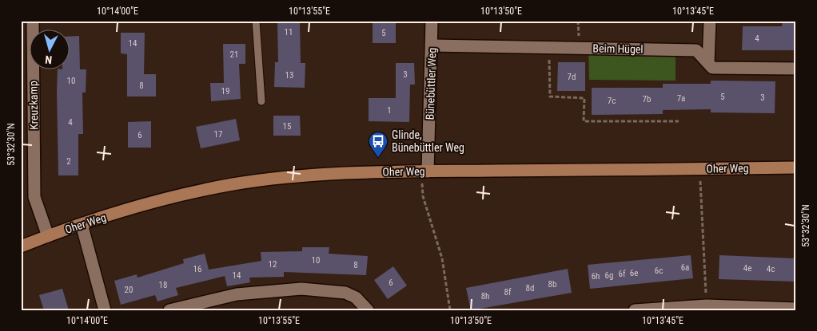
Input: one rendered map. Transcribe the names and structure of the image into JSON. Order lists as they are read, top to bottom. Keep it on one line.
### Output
{"streets":{"street":["Beim Hügel","Bünebüttler Weg","Kreuzkamp","Oher Weg"]},"crossings":[["Beim Hügel","Bünebüttler Weg"],["Bünebüttler Weg","Oher Weg"],["Kreuzkamp","Oher Weg"]],"places":{"bus stop":["Glinde, Bünebüttler Weg"]},"house_numbers":["11","5","4","14","21","3","13","7d","10","8","19","5","3","7a","7b","7c","1","4","15","17","6","2","10","12","8","6a","4e","16","4c","6c","6e","6f","14","6g","6h","6","8b","18","8d","20","8f","8h"],"north":"bottom","coordinates":["10°14'00\"E","10°13'55\"E","10°13'50\"E","10°13'45\"E","53°32'30\"N"]}
